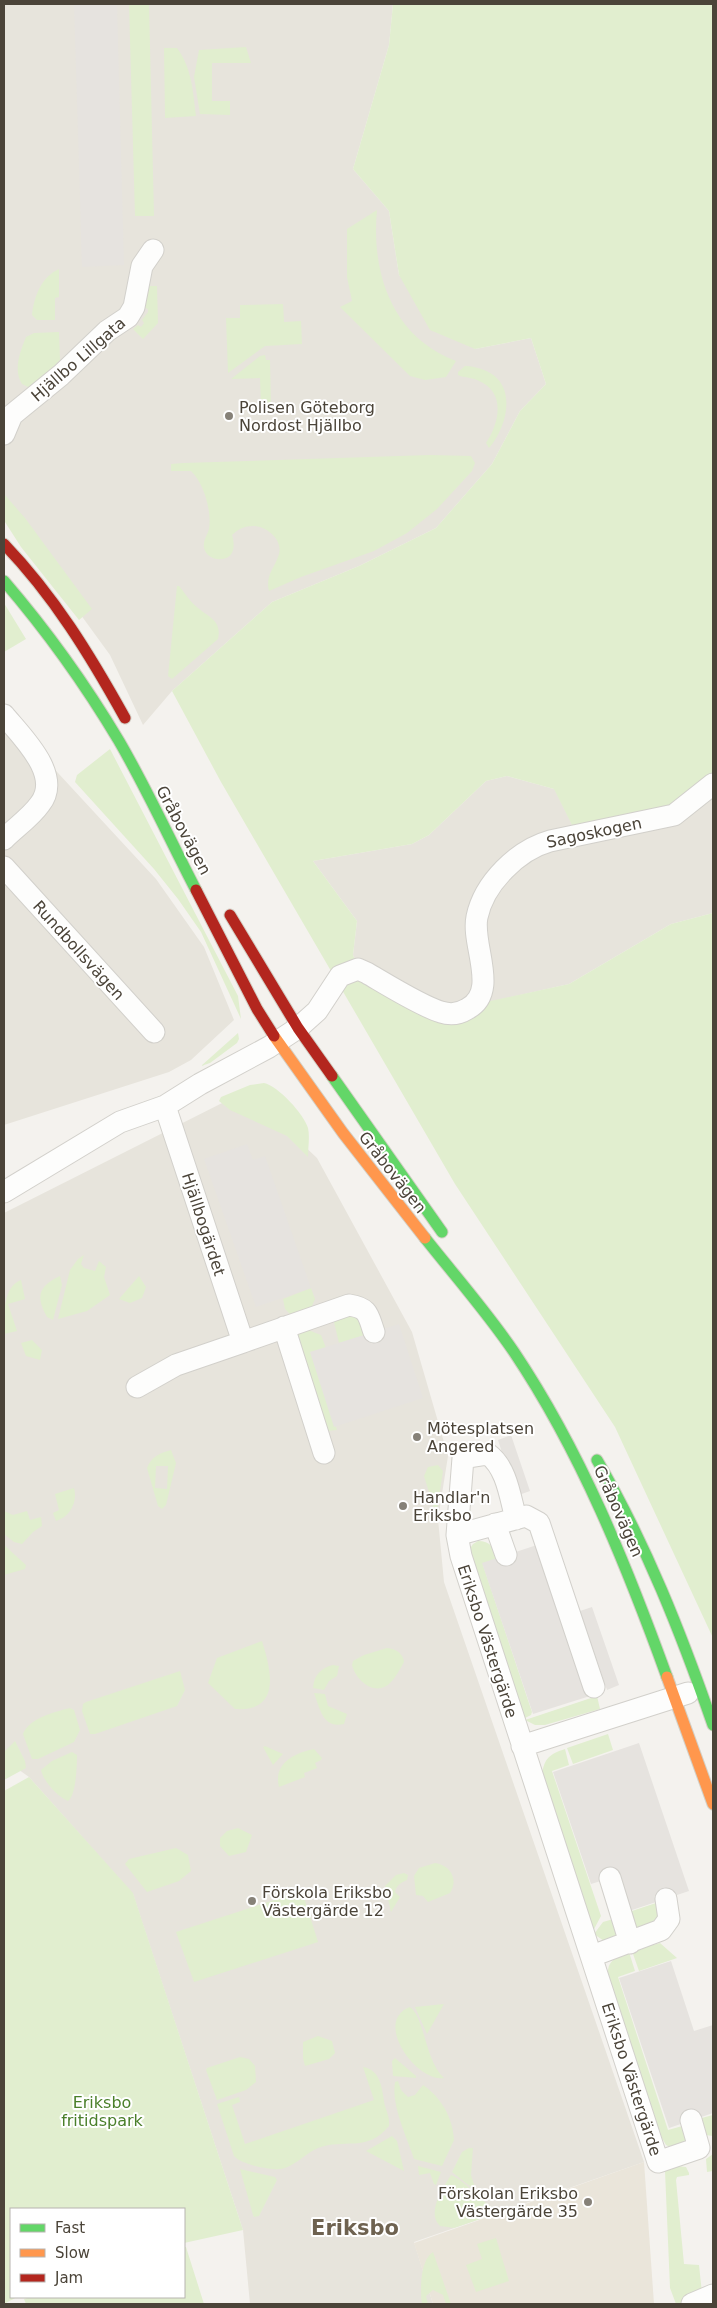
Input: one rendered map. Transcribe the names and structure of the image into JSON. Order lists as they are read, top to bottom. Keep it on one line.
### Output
{"streets":{"main road":["Gråbovägen"],"street":["Hjällbo Lillgata","Sagoskogen","Rundbollsvägen","Hjällbogärdet","Eriksbo Västergärde"]},"crossings":[["Gråbovägen","Sagoskogen"]],"districts":["Eriksbo"],"parks":["Eriksbo fritidspark"],"places":["Polisen Göteborg Nordost Hjällbo","Mötesplatsen Angered","Handlar'n Eriksbo","Förskola Eriksbo Västergärde 12","Förskolan Eriksbo Västergärde 35"],"legend":["Fast","Slow","Jam"]}
